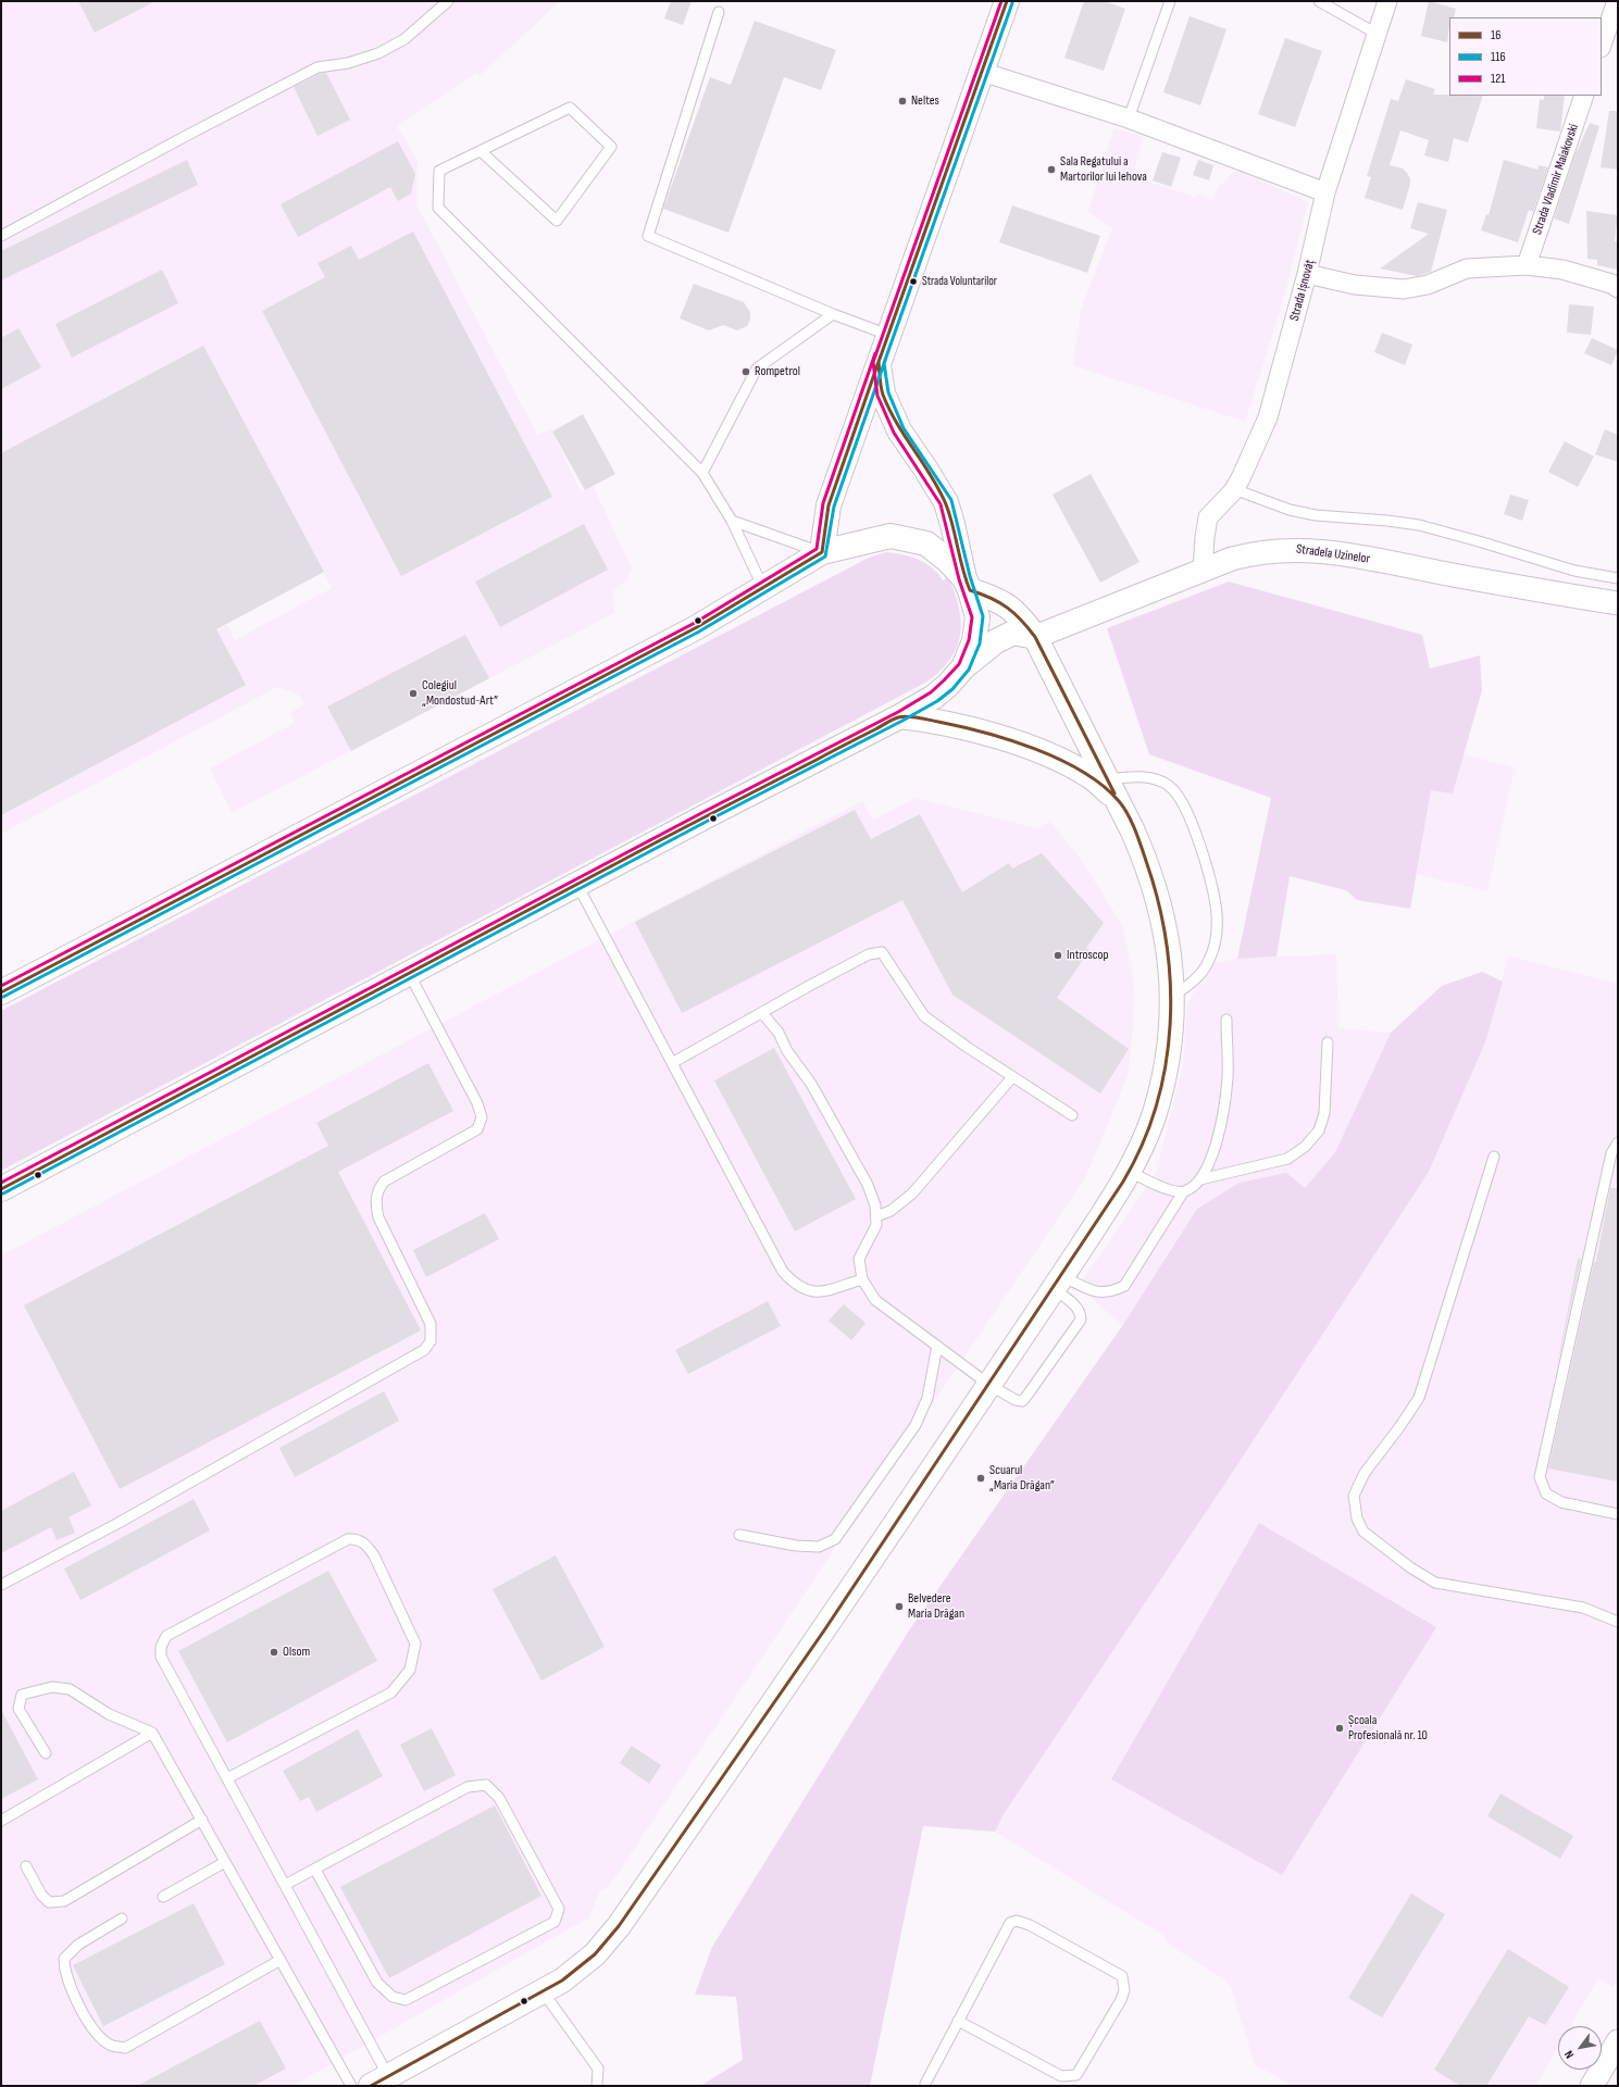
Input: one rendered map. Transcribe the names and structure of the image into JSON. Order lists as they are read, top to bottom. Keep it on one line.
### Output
{"streets":{"street":["Strada Vladimir Maiakovski","Strada Ișnovăț","Stradela Uzinelor"]},"crossings":[["Strada Ișnovăț","Stradela Uzinelor"]],"places":["Neltes","Sala Regatului a Martorilor lui Iehova","Strada Voluntarilor","Rompetrol","Colegiul „Mondostud-Art”","Introscop","Scuarul „Maria Drăgan”","Belvedere Maria Drăgan","Olsom","Școala Profesională nr. 10"],"lines":["transit line 16","transit line 121","transit line 116"],"legend":["16","116","121"],"north":"bottom left"}
